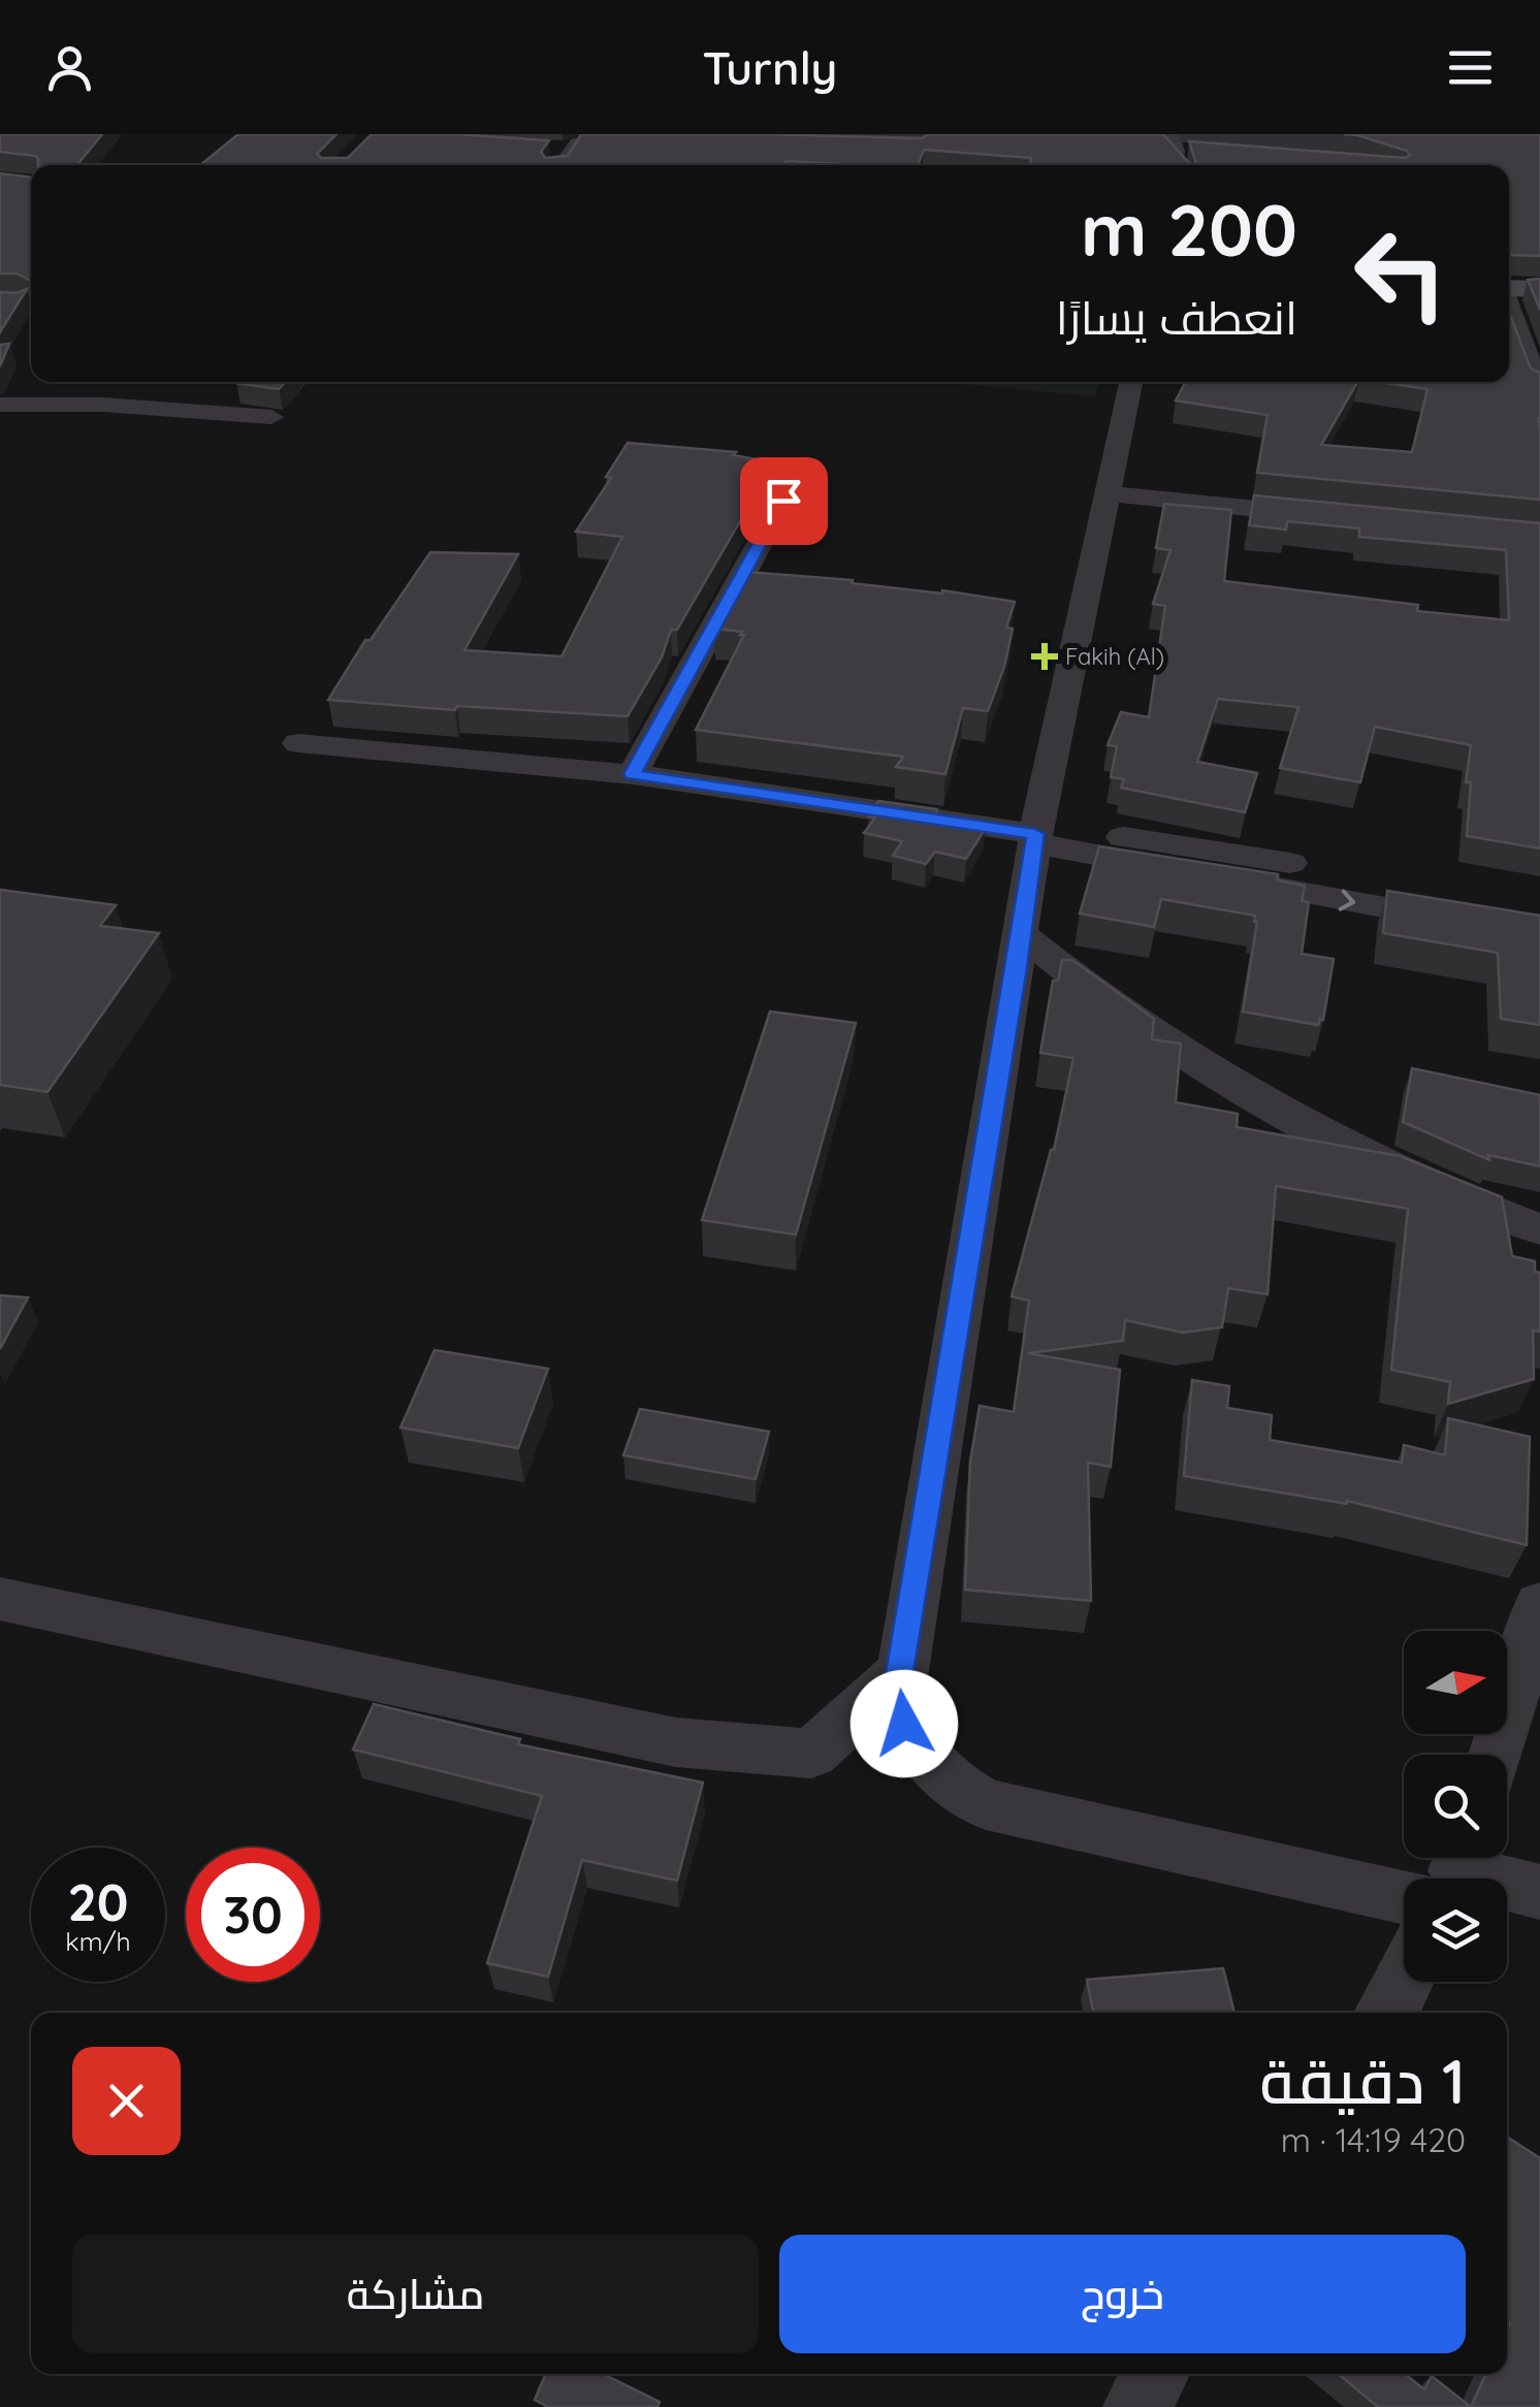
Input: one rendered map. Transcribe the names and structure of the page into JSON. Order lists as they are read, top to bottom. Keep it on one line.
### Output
{"places":{"health":["Fakih (Al)"]},"north":"right","page":{"header":"Turnly","turn":["200 m","انعطف يسارًا"],"speed":"20 km/h","limit":"30","heading":["1 دقيقة","420 m · 14:19"],"buttons":["خروج","مشاركة"]}}
